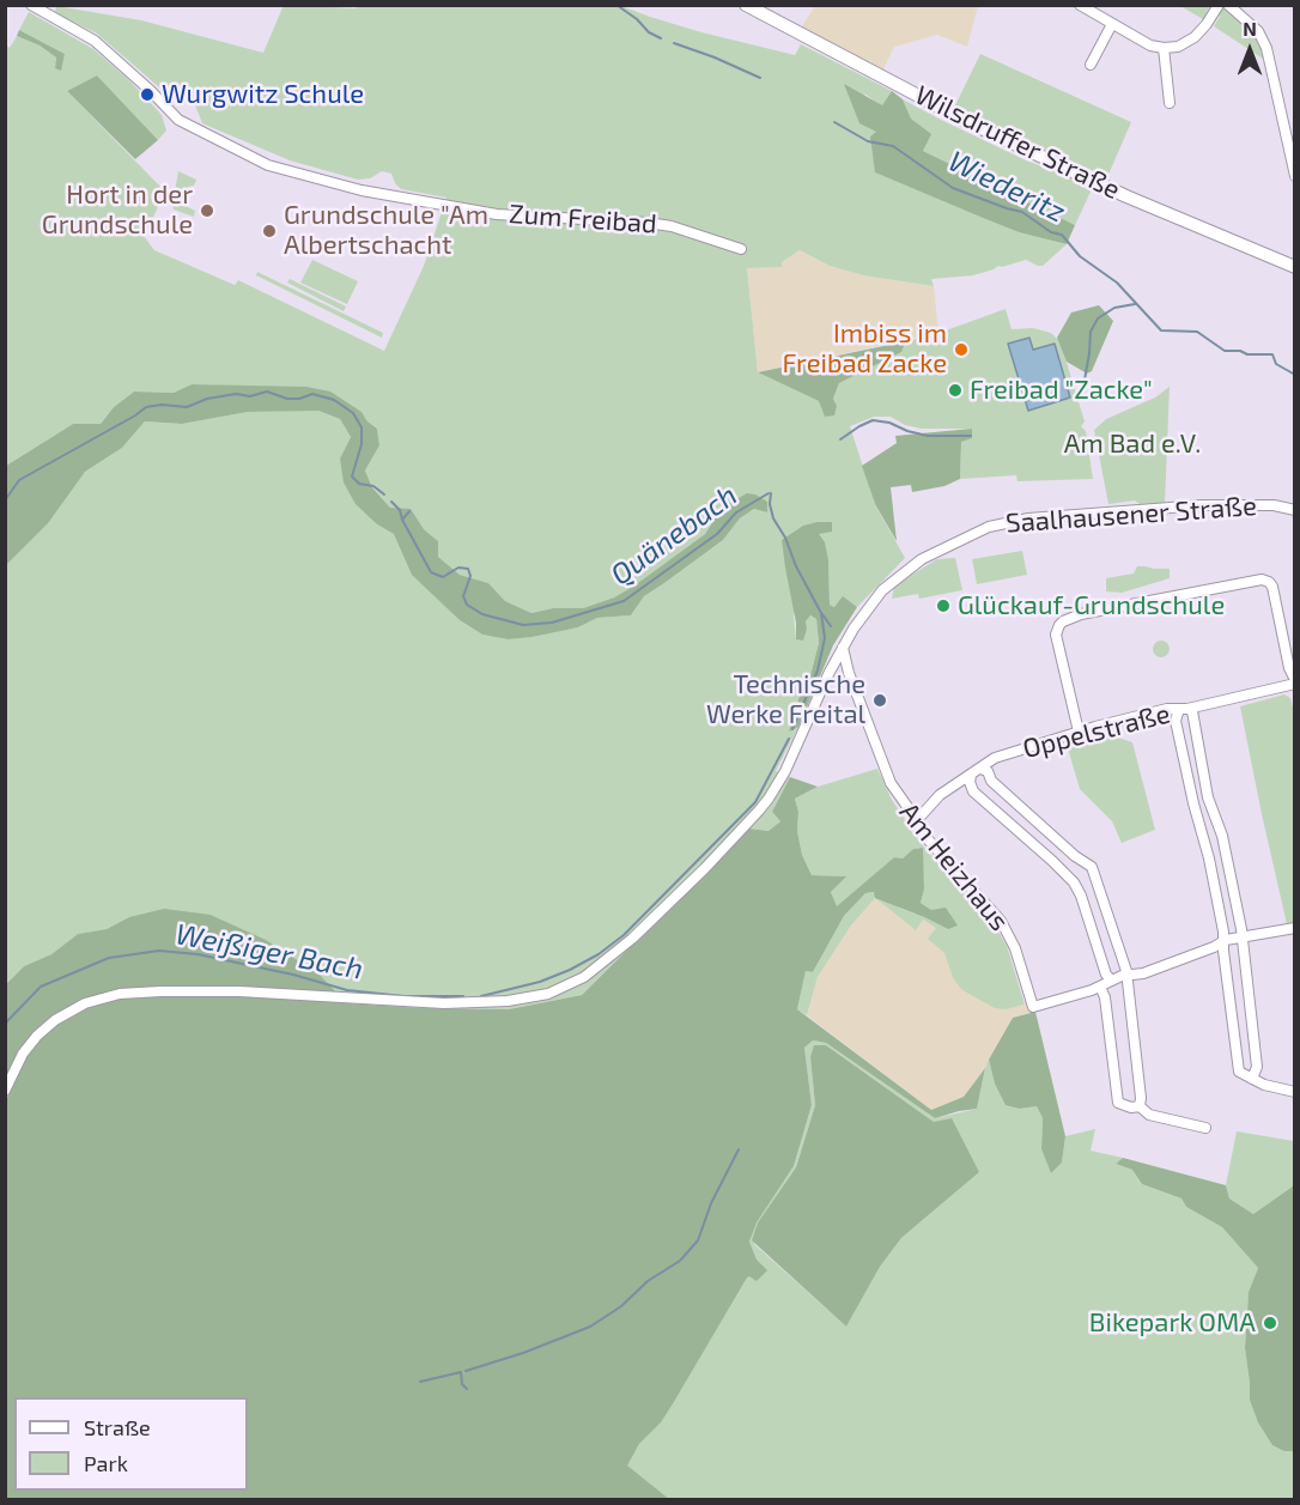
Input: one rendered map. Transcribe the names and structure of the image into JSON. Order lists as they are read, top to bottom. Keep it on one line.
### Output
{"streets":{"main road":["Wilsdruffer Straße"],"street":["Zum Freibad","Saalhausener Straße","Oppelstraße","Am Heizhaus"]},"crossings":[["Saalhausener Straße","Am Heizhaus"],["Oppelstraße","Am Heizhaus"]],"water":["Wiederitz","Quänebach","Weißiger Bach"],"parks":["Am Bad e.V."],"places":["Wurgwitz Schule","Hort in der Grundschule","Grundschule \"Am Albertschacht","Imbiss im Freibad Zacke","Freibad \"Zacke\"","Glückauf-Grundschule","Technische Werke Freital","Bikepark OMA"],"legend":["Straße","Park"],"north":"top"}
